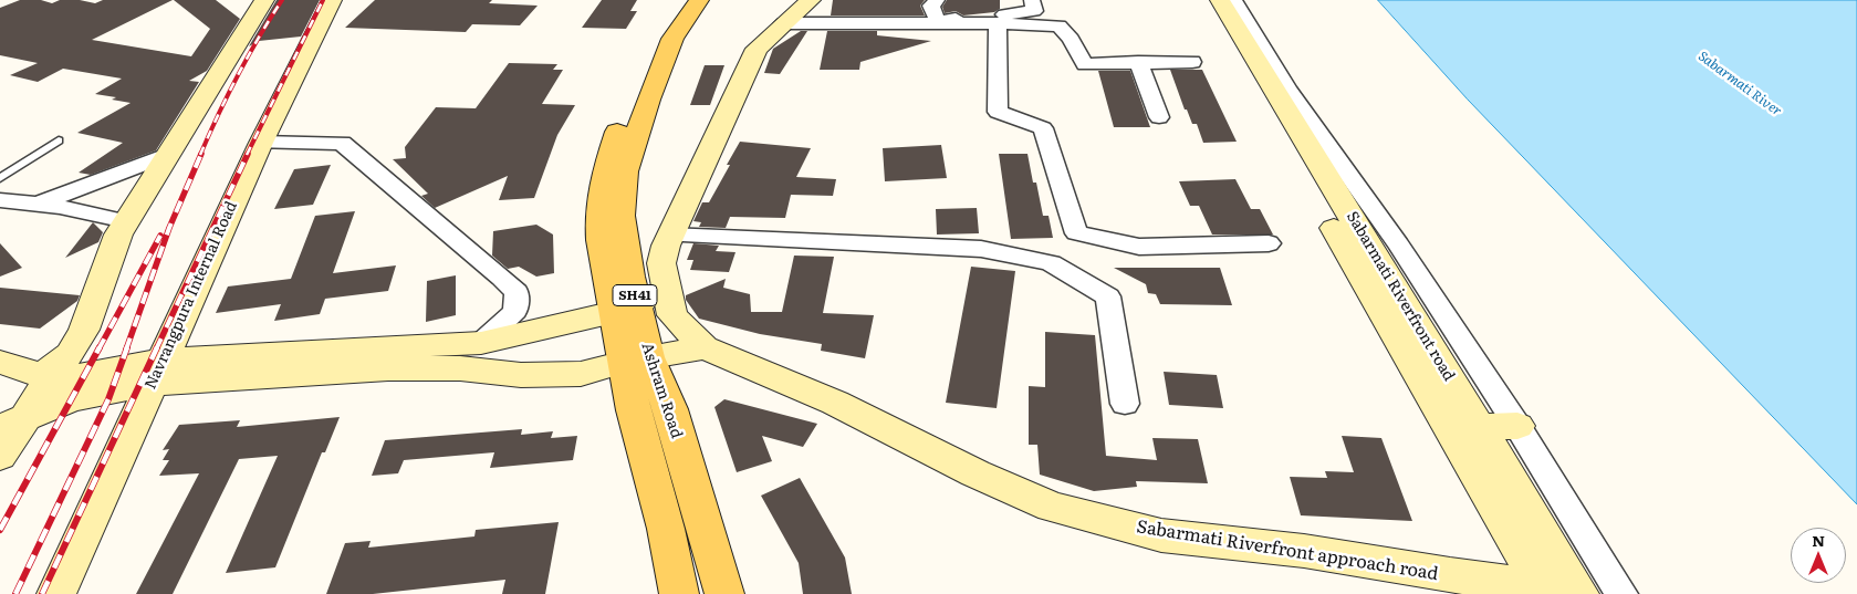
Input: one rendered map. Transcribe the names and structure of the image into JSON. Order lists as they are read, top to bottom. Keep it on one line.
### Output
{"streets":{"main road":["SH41","Ashram Road"],"street":["Navrangpura Internal Road","Sabarmati Riverfront road","Sabarmati Riverfront approach road"]},"crossings":[["Sabarmati Riverfront road","Sabarmati Riverfront approach road"]],"water":["Sabarmati River"],"north":"top"}
